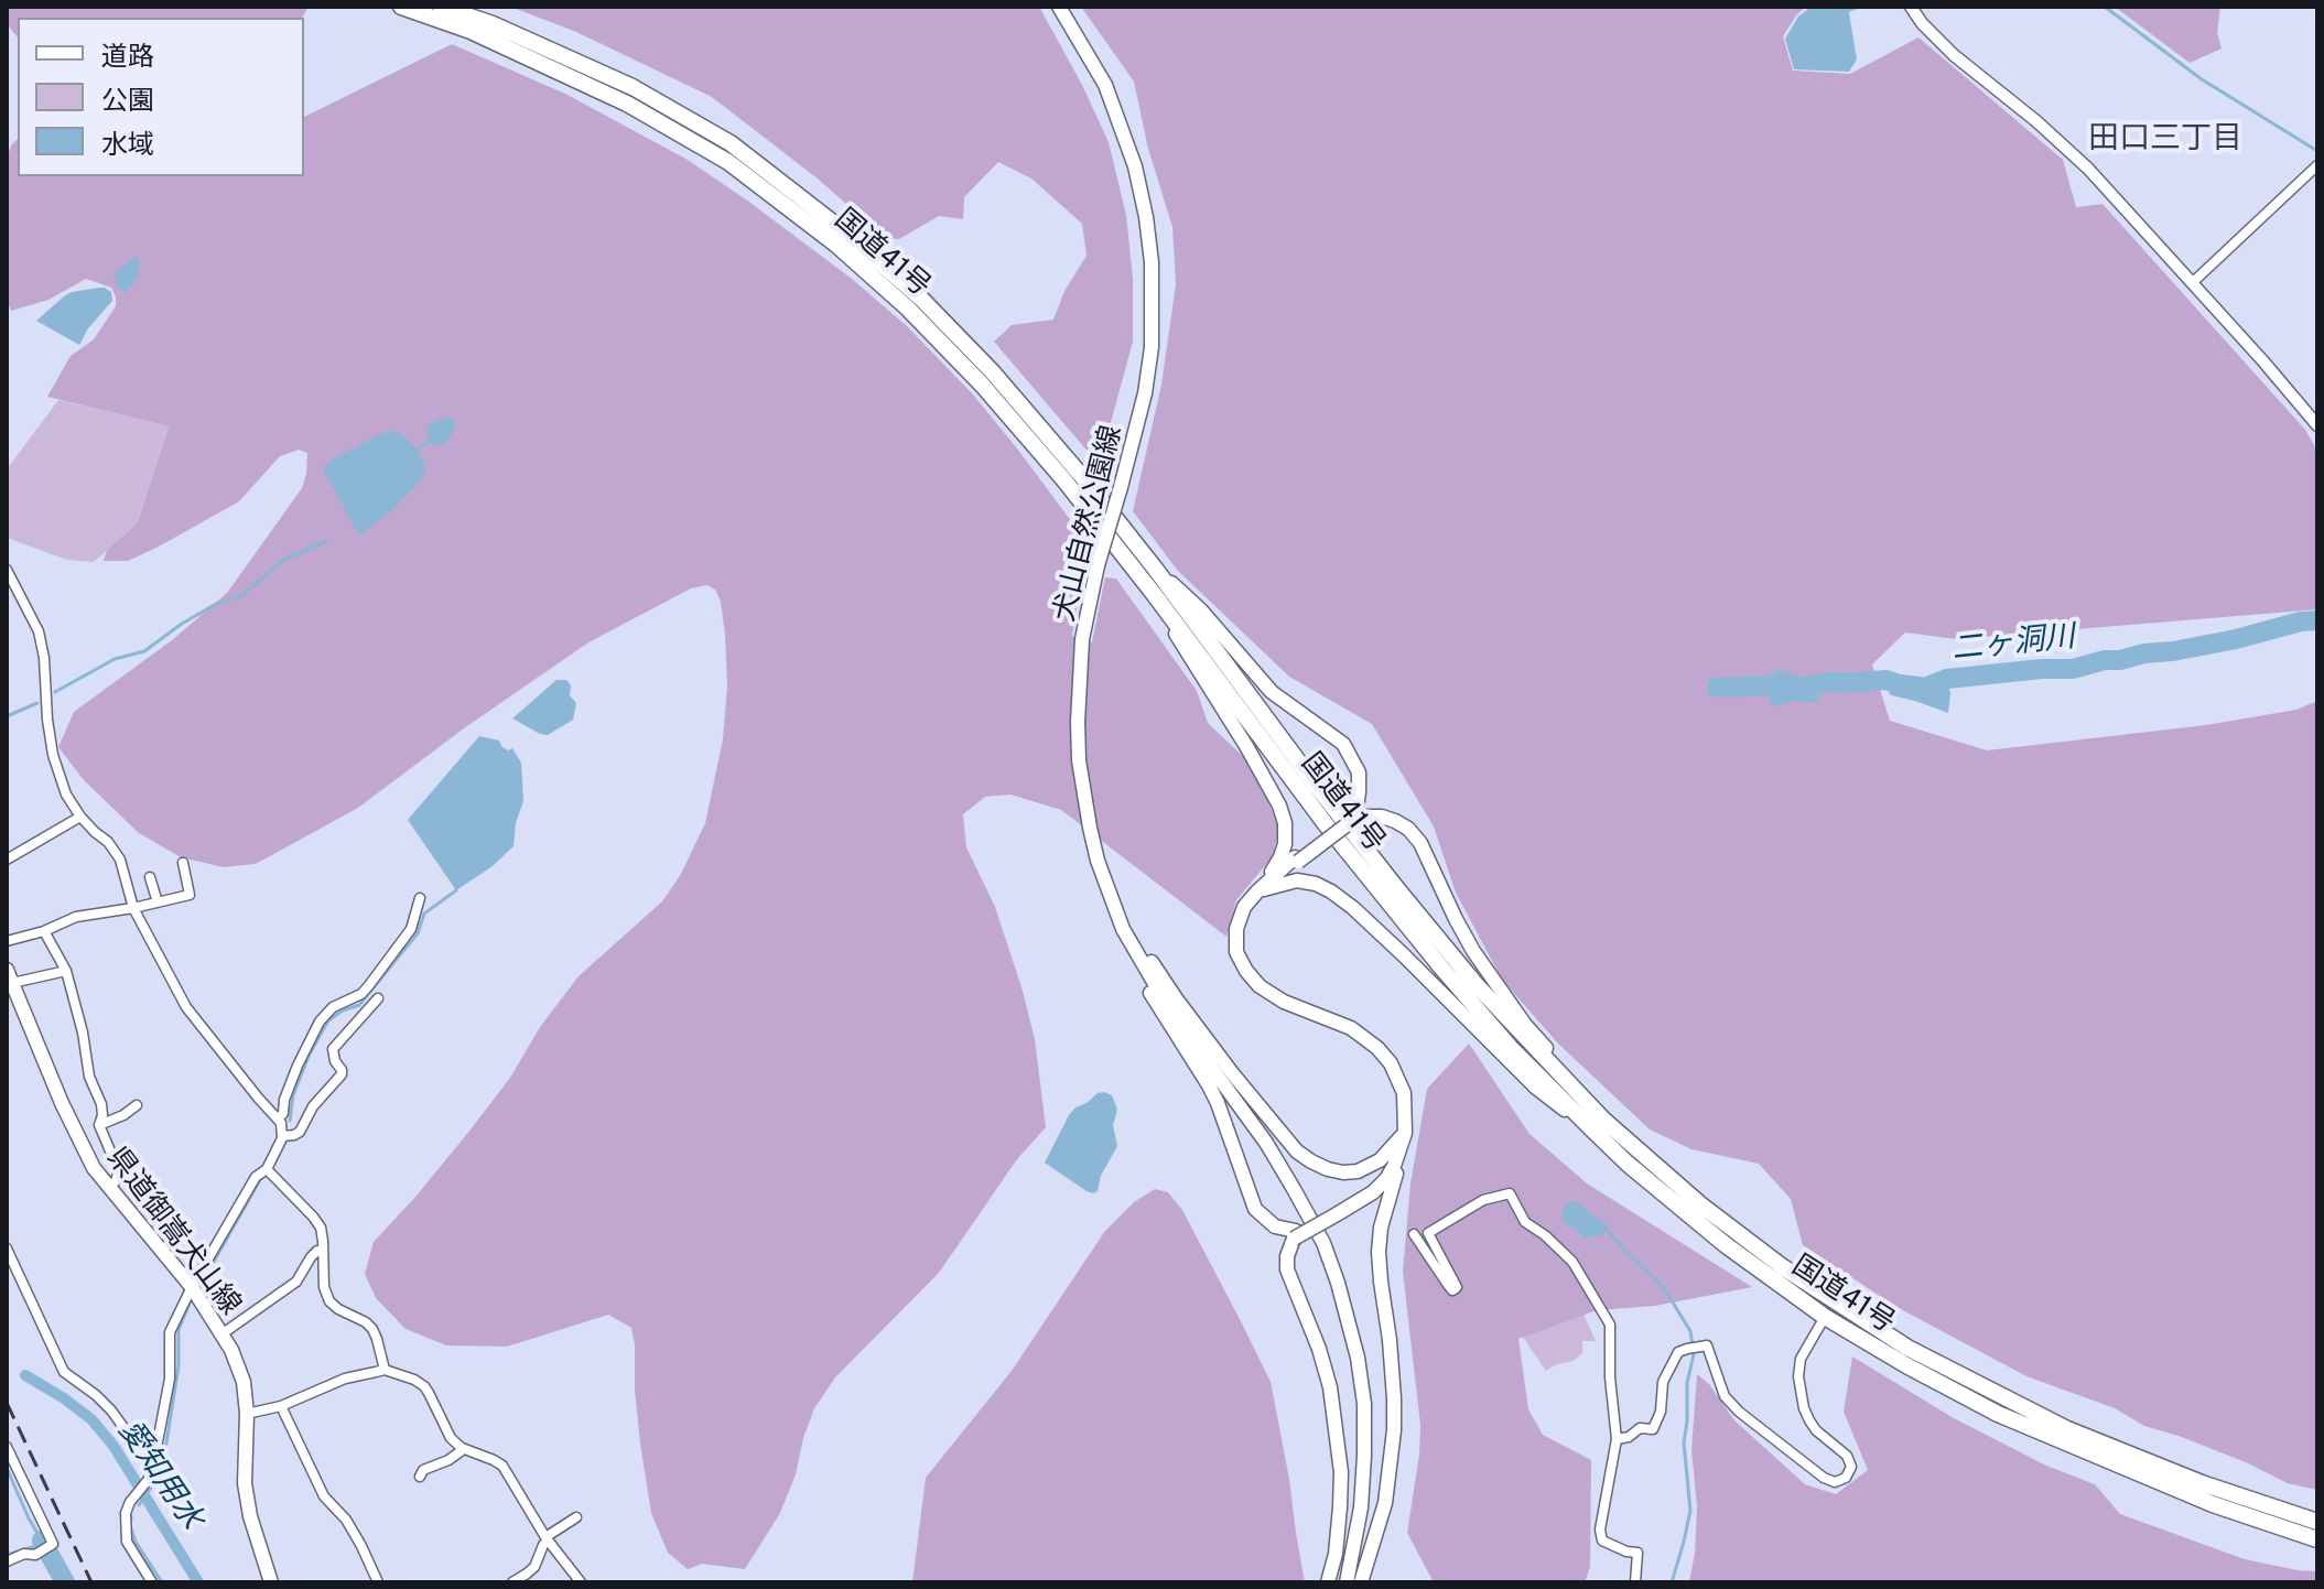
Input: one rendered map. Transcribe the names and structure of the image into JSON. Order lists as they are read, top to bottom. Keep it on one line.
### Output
{"streets":{"highway":["国道41号"],"main road":["犬山自然公園線","県道御嵩犬山線"]},"districts":["田口三丁目"],"water":["二ヶ洞川","愛知用水"],"legend":["道路","公園","水域"]}
